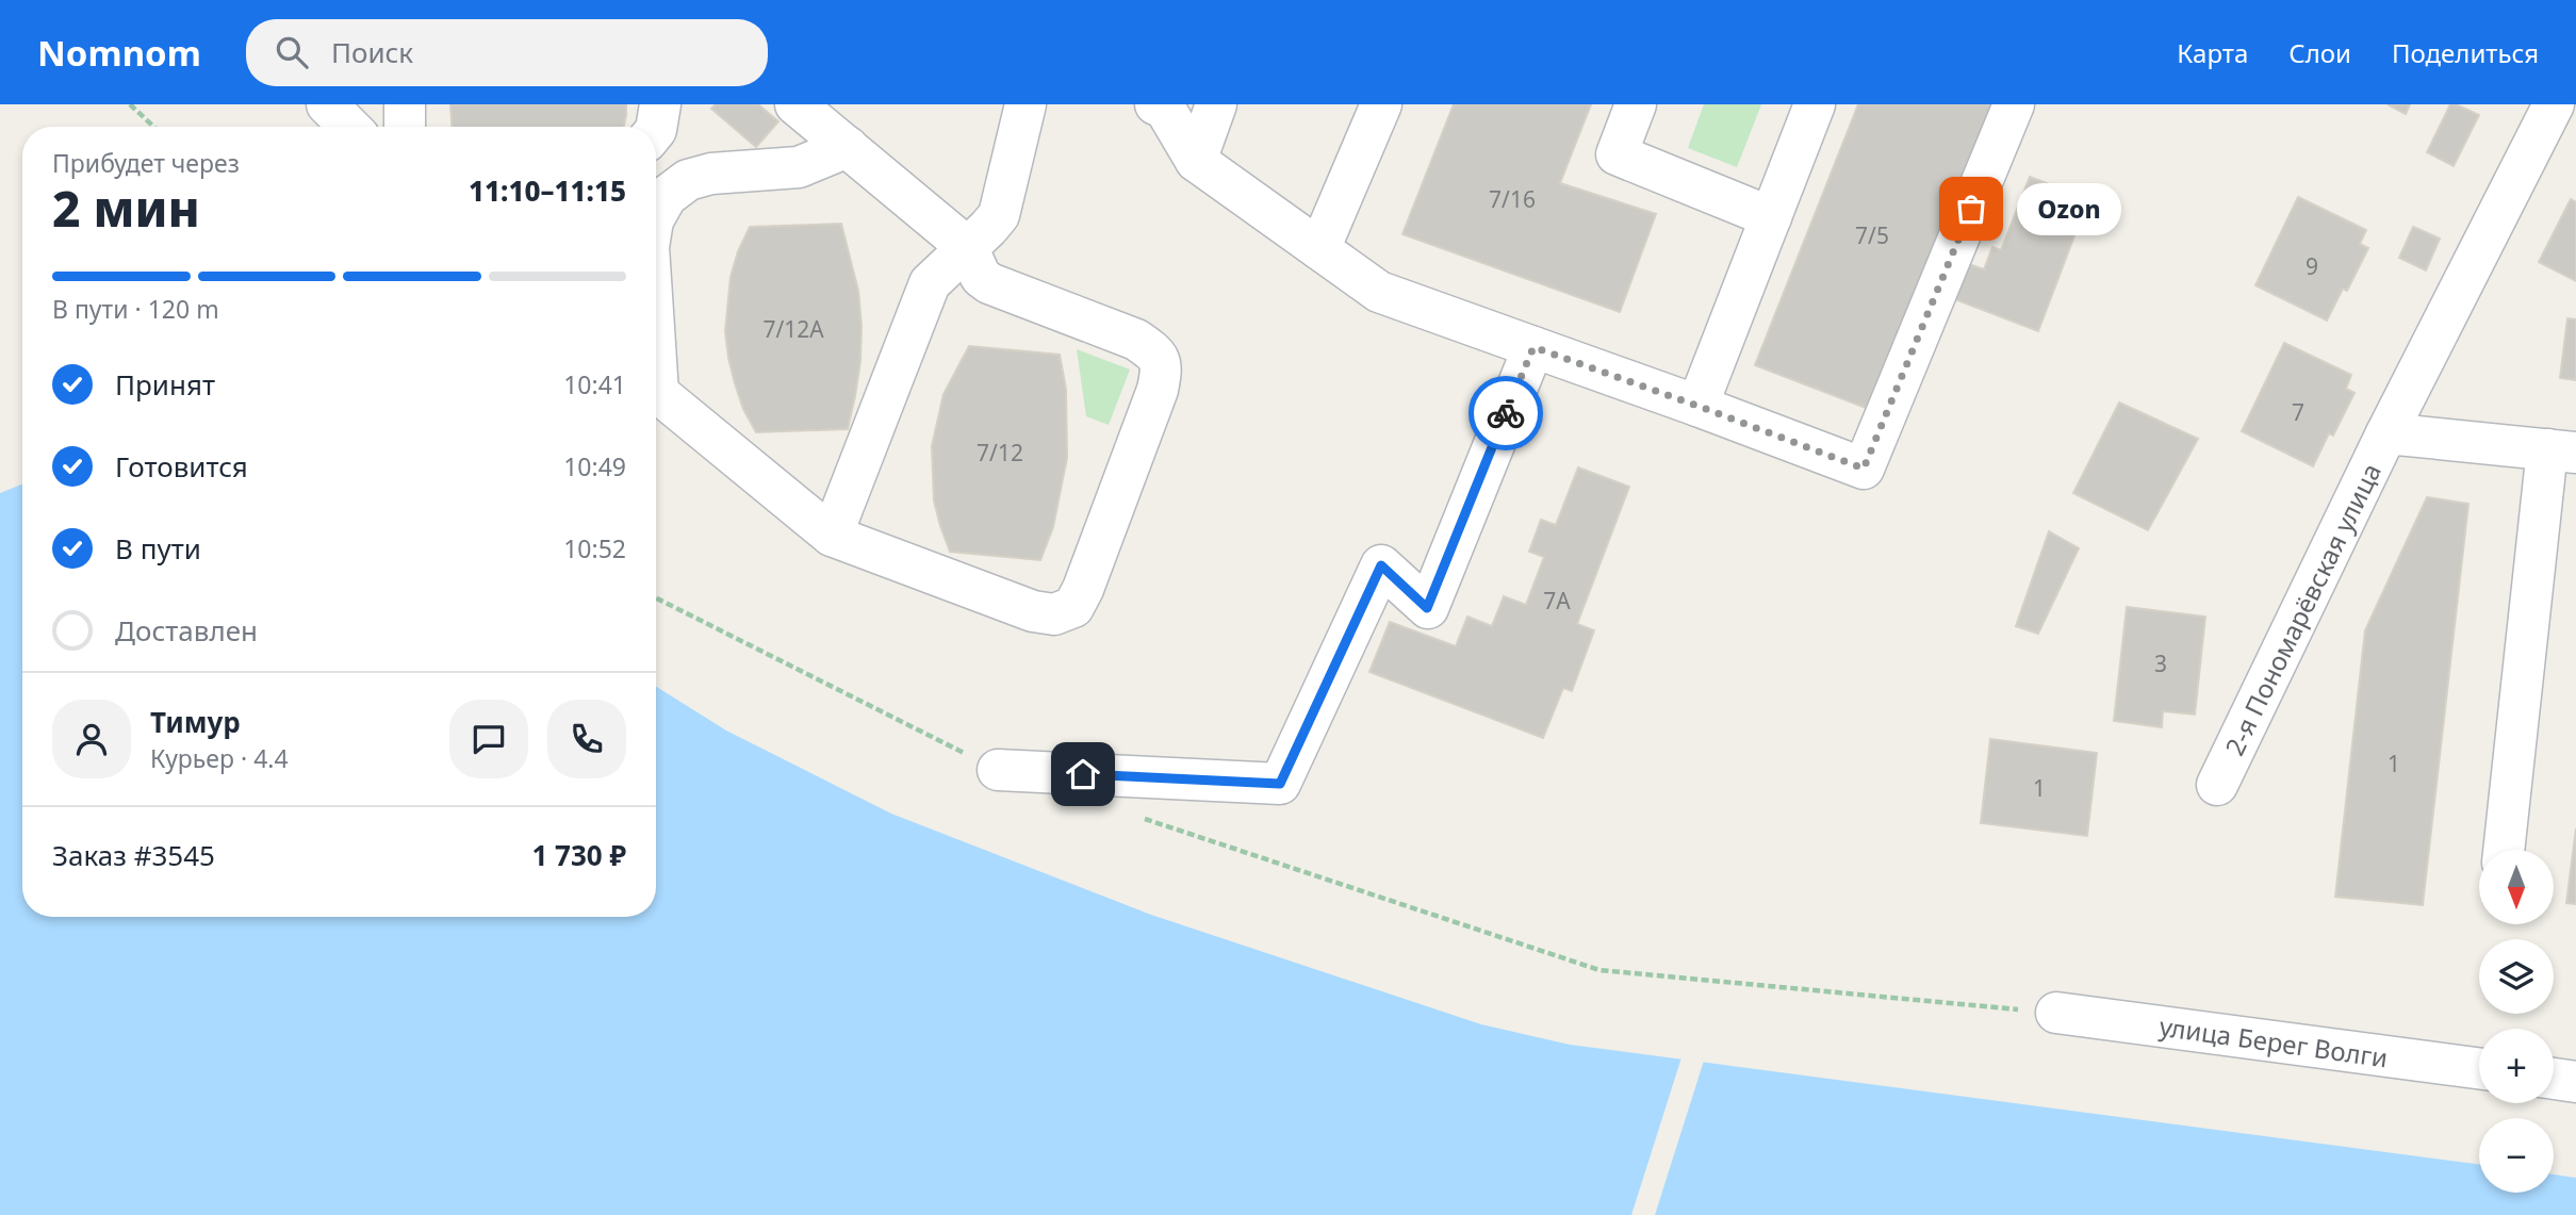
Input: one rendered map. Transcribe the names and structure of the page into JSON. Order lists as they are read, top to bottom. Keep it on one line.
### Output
{"streets":{"street":["2-я Пономарёвская улица","улица Берег Волги"]},"places":["Ozon"],"house_numbers":["7/16","7/5","9","7/12А","7","7/12","7А","3","1","1"],"north":"bottom","page":{"header":"Nomnom","search":"Поиск","nav":["Карта","Слои","Поделиться"],"heading":["2 мин","Прибудет через","11:10–11:15"],"panel":["Тимур","Курьер · 4.4","Заказ #3545","1 730 ₽"],"bubble":"Ozon","bar":"В пути · 120 m","list":[["Принят","10:41"],["Готовится","10:49"],["В пути","10:52"],"Доставлен"],"map_buttons":["+","−"]}}
